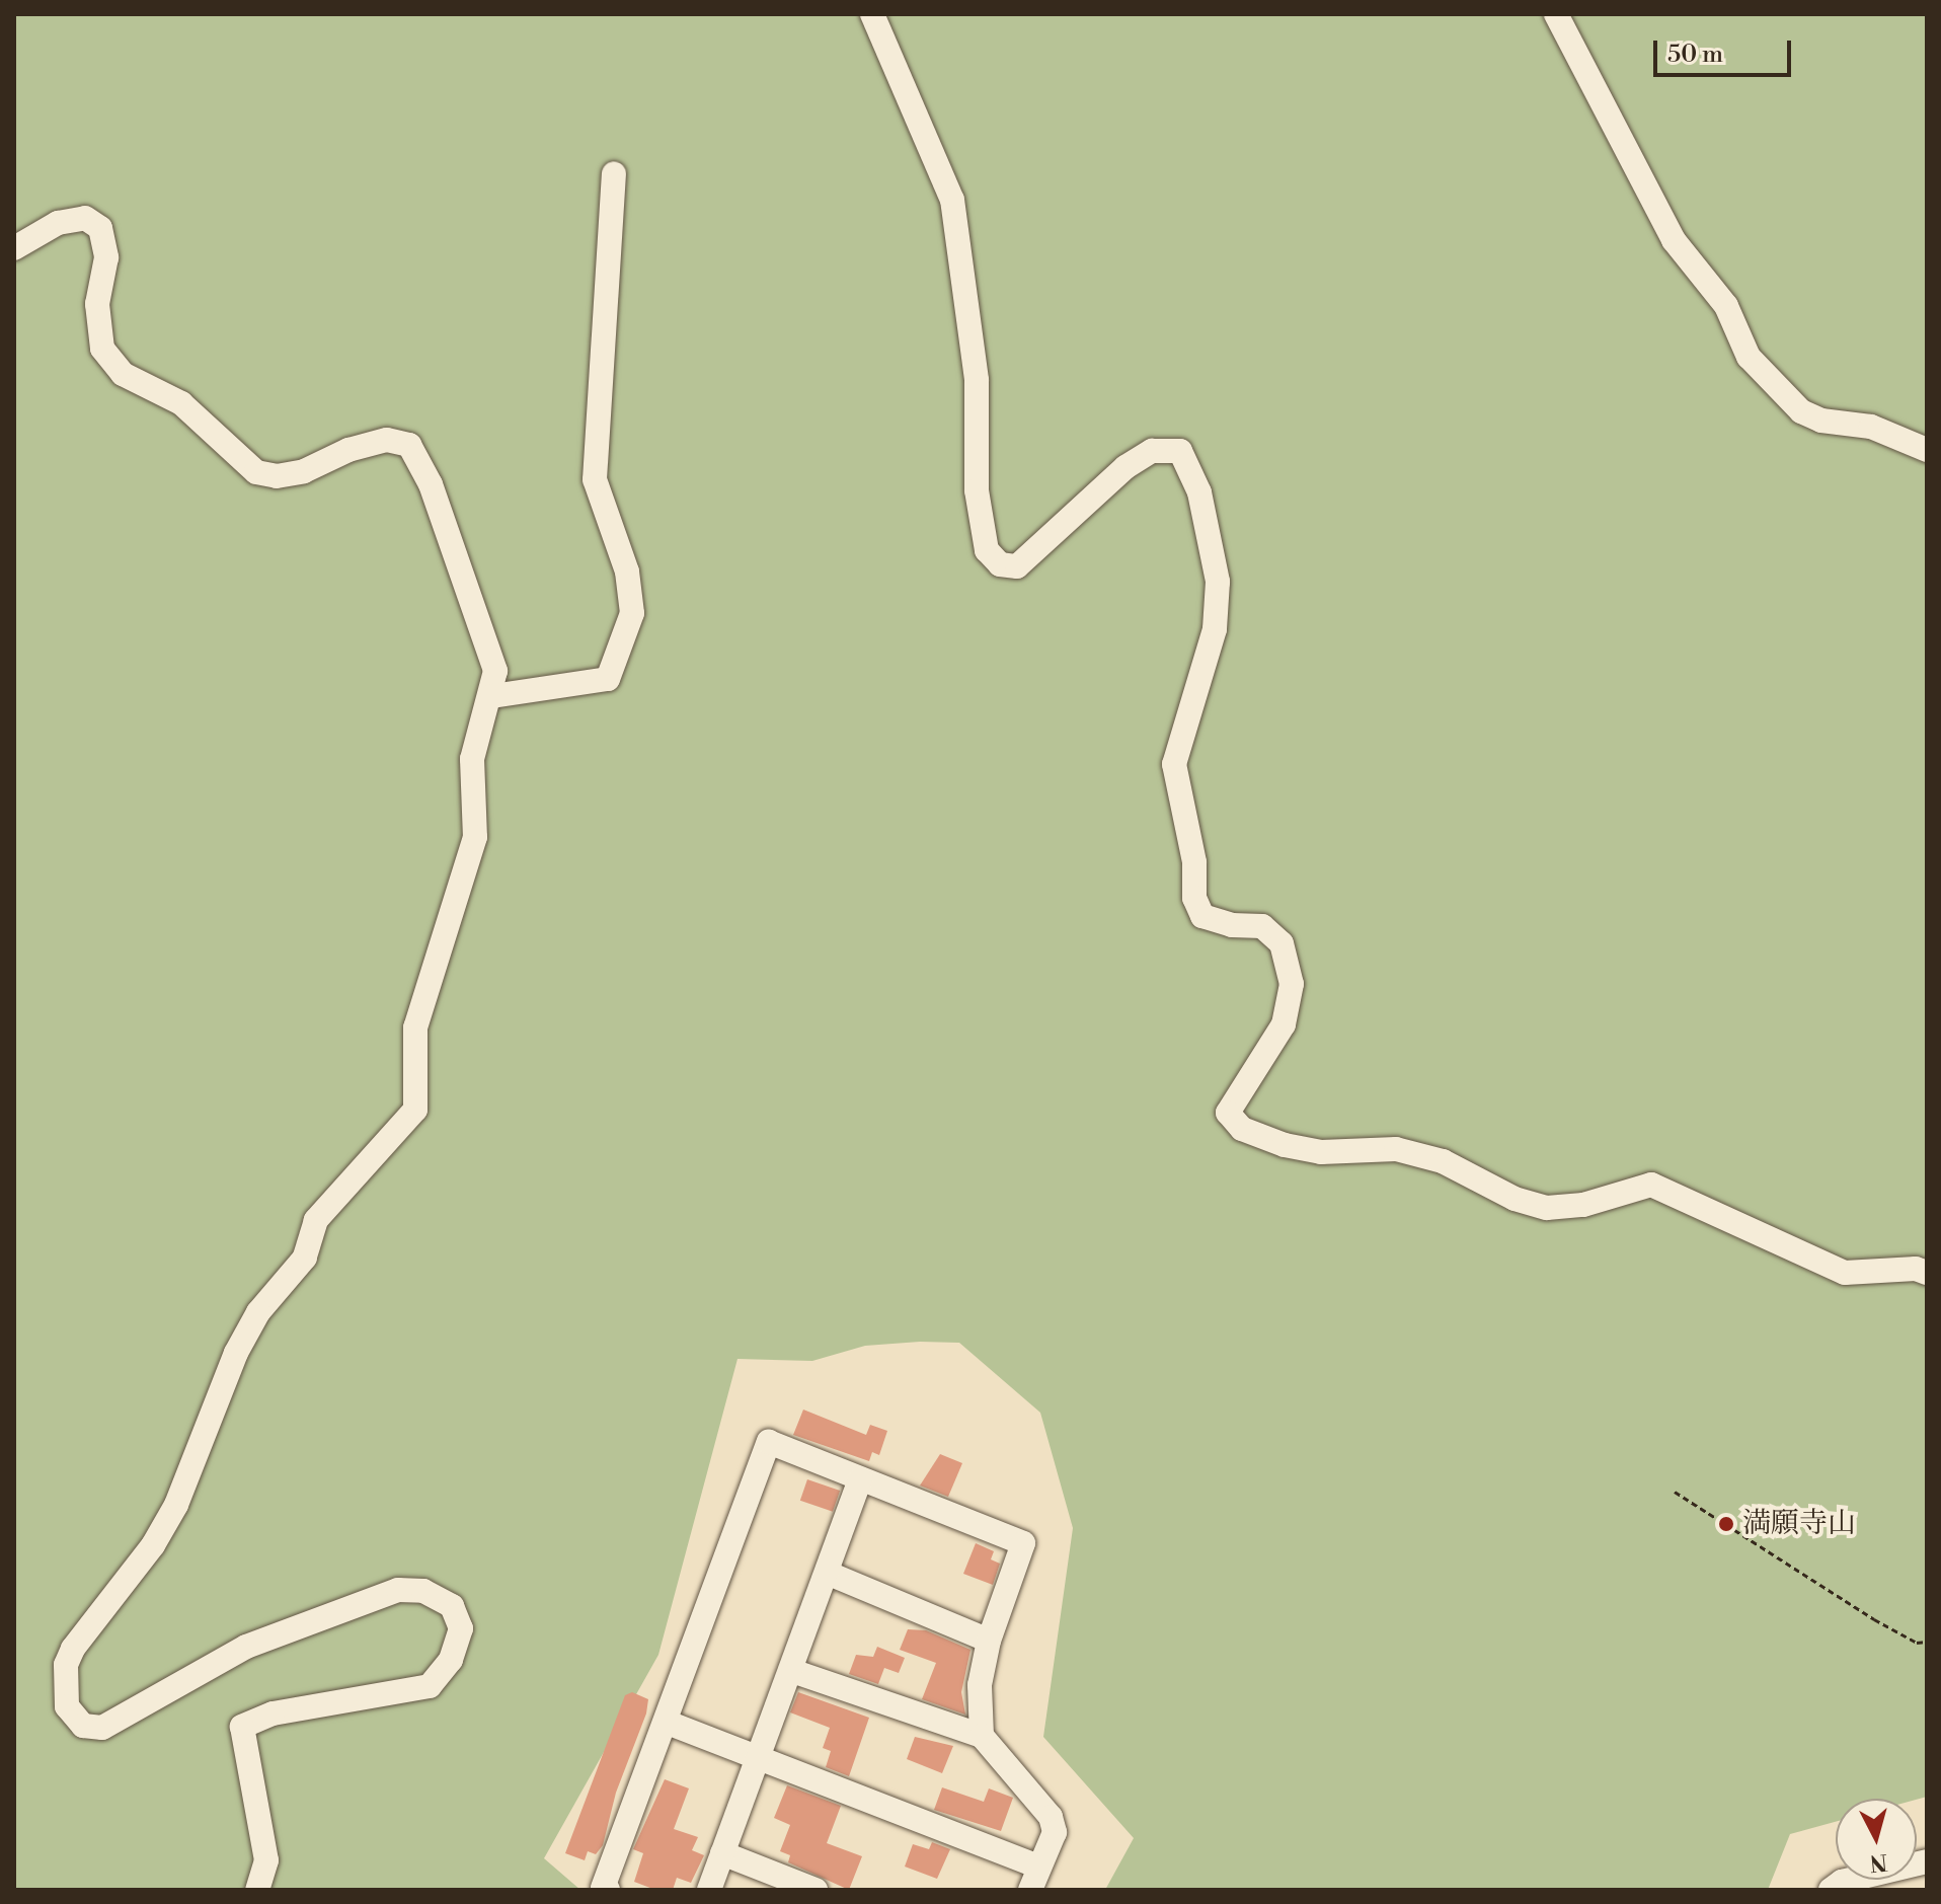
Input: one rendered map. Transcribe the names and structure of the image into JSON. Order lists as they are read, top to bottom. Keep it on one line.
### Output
{"places":["満願寺山"],"scale_bar":"50 m","north":"bottom"}
